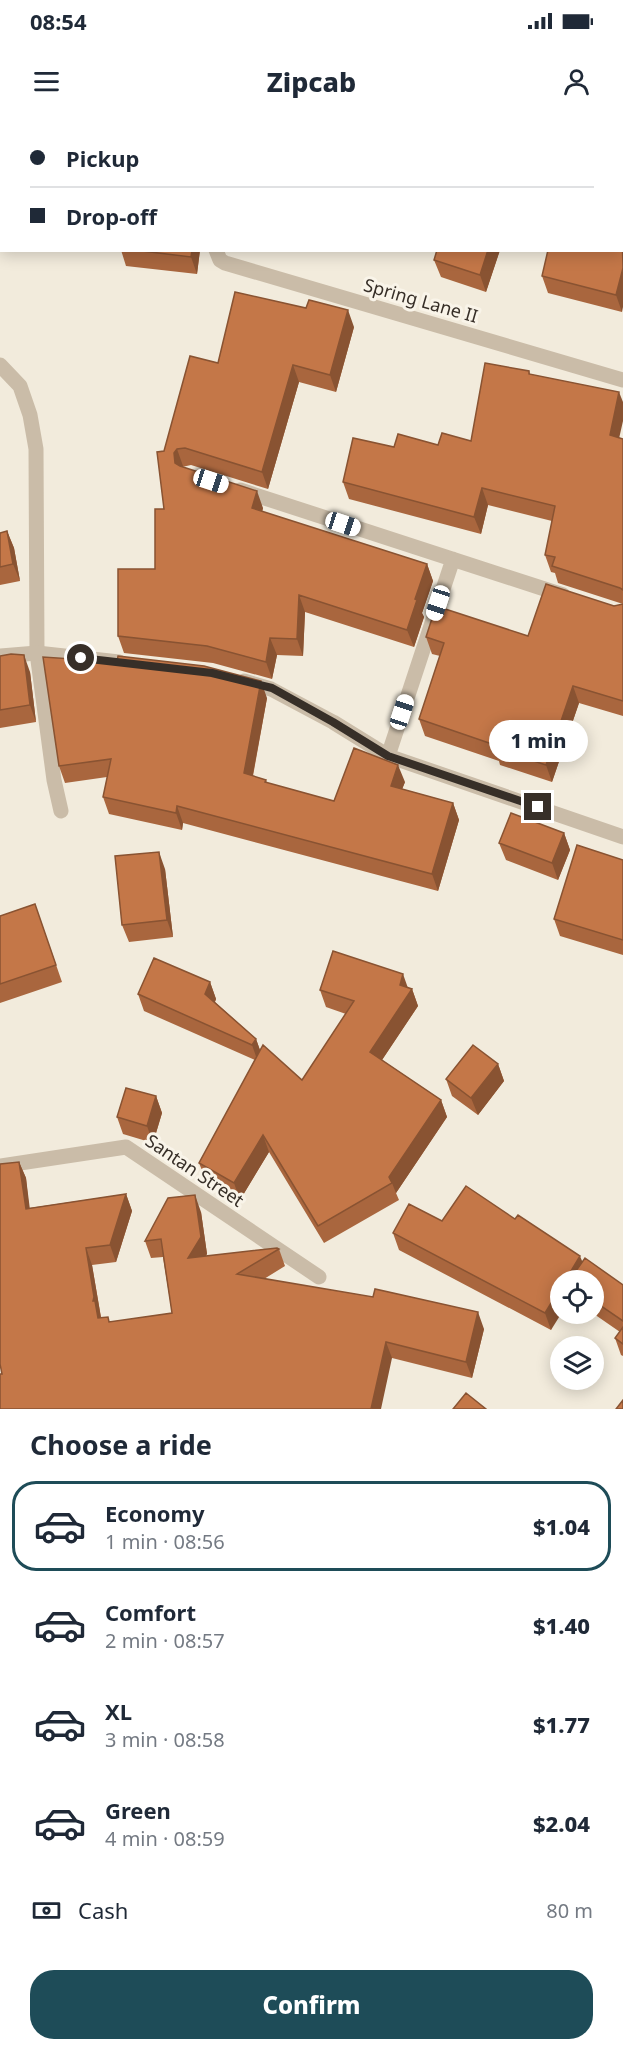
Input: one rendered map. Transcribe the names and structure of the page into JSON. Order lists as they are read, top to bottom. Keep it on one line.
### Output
{"streets":{"street":["Spring Lane II","Santan Street"]},"page":{"status":"08:54","header":"Zipcab","banner":["Pickup","Drop-off"],"bubble":"1 min","heading":"Choose a ride","list":[{"name":"Economy","note":"1 min · 08:56","value":"$1.04"},{"name":"Comfort","note":"2 min · 08:57","value":"$1.40"},{"name":"XL","note":"3 min · 08:58","value":"$1.77"},{"name":"Green","note":"4 min · 08:59","value":"$2.04"}],"pay":["Cash","80 m"],"buttons":"Confirm"}}
